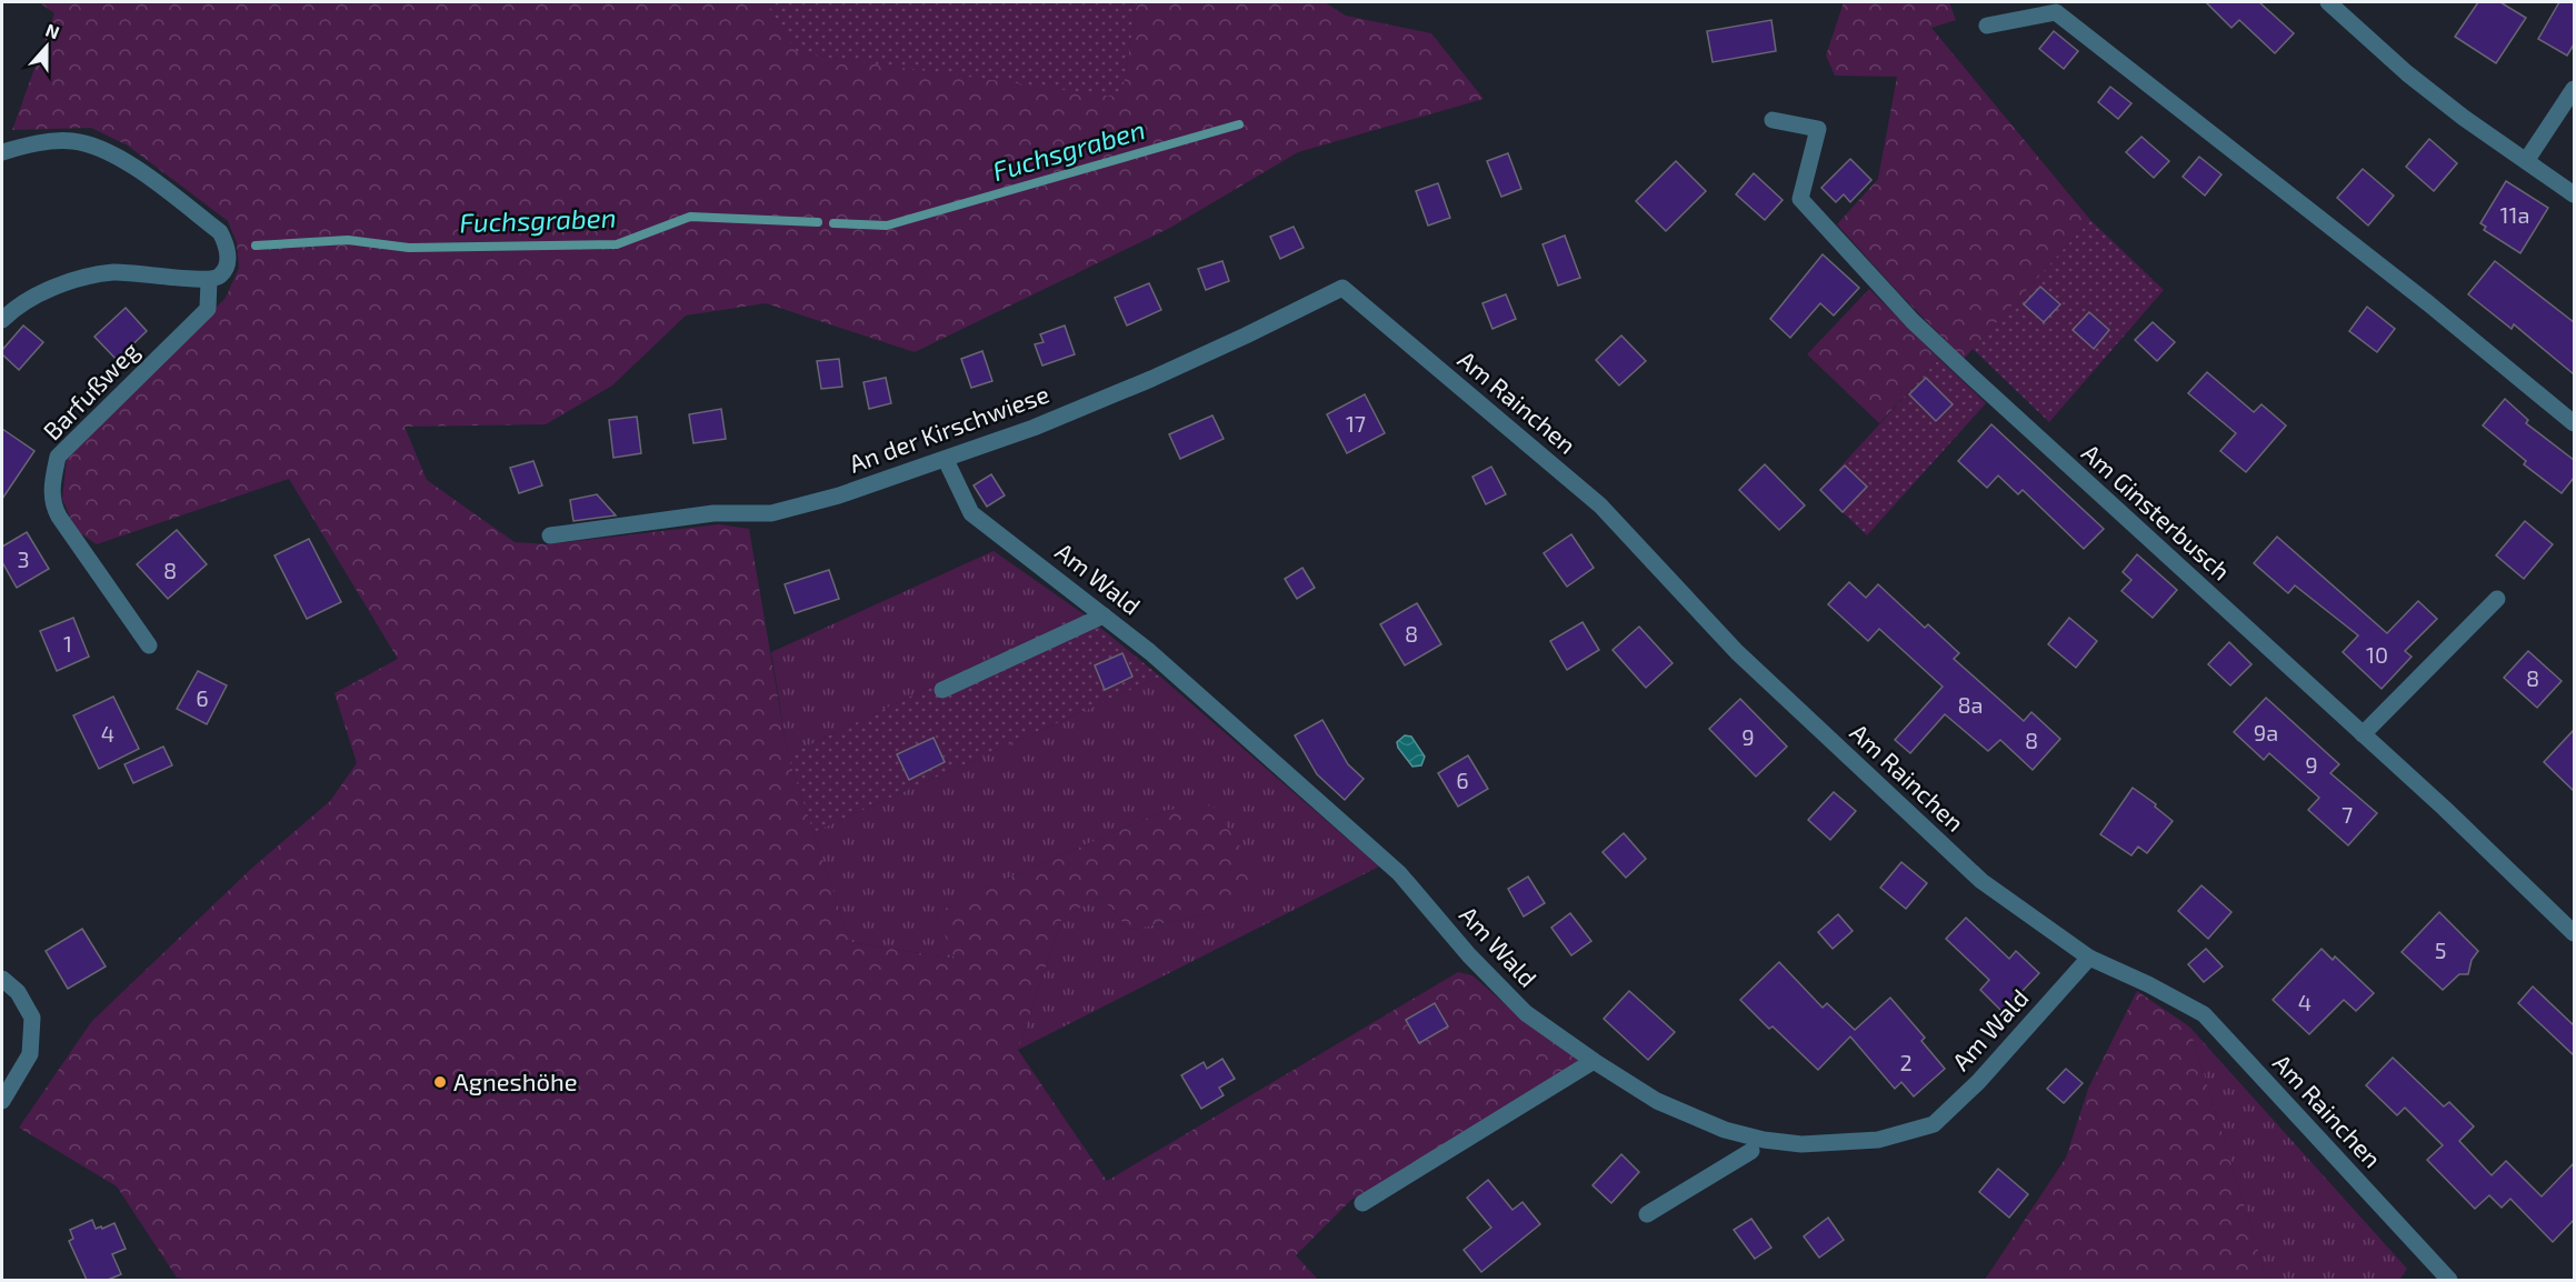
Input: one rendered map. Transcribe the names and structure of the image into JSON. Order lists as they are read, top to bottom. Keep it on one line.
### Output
{"streets":{"street":["Barfußweg","Am Rainchen","An der Kirschwiese","Am Ginsterbusch","Am Wald"]},"crossings":[["Am Rainchen","An der Kirschwiese"],["Am Rainchen","Am Wald"],["An der Kirschwiese","Am Wald"]],"water":["Fuchsgraben"],"places":["Agneshöhe"],"house_numbers":["11a","17","3","8","8","1","10","8","6","8a","9a","4","9","8","9","6","7","5","4","2"],"north":"top"}
